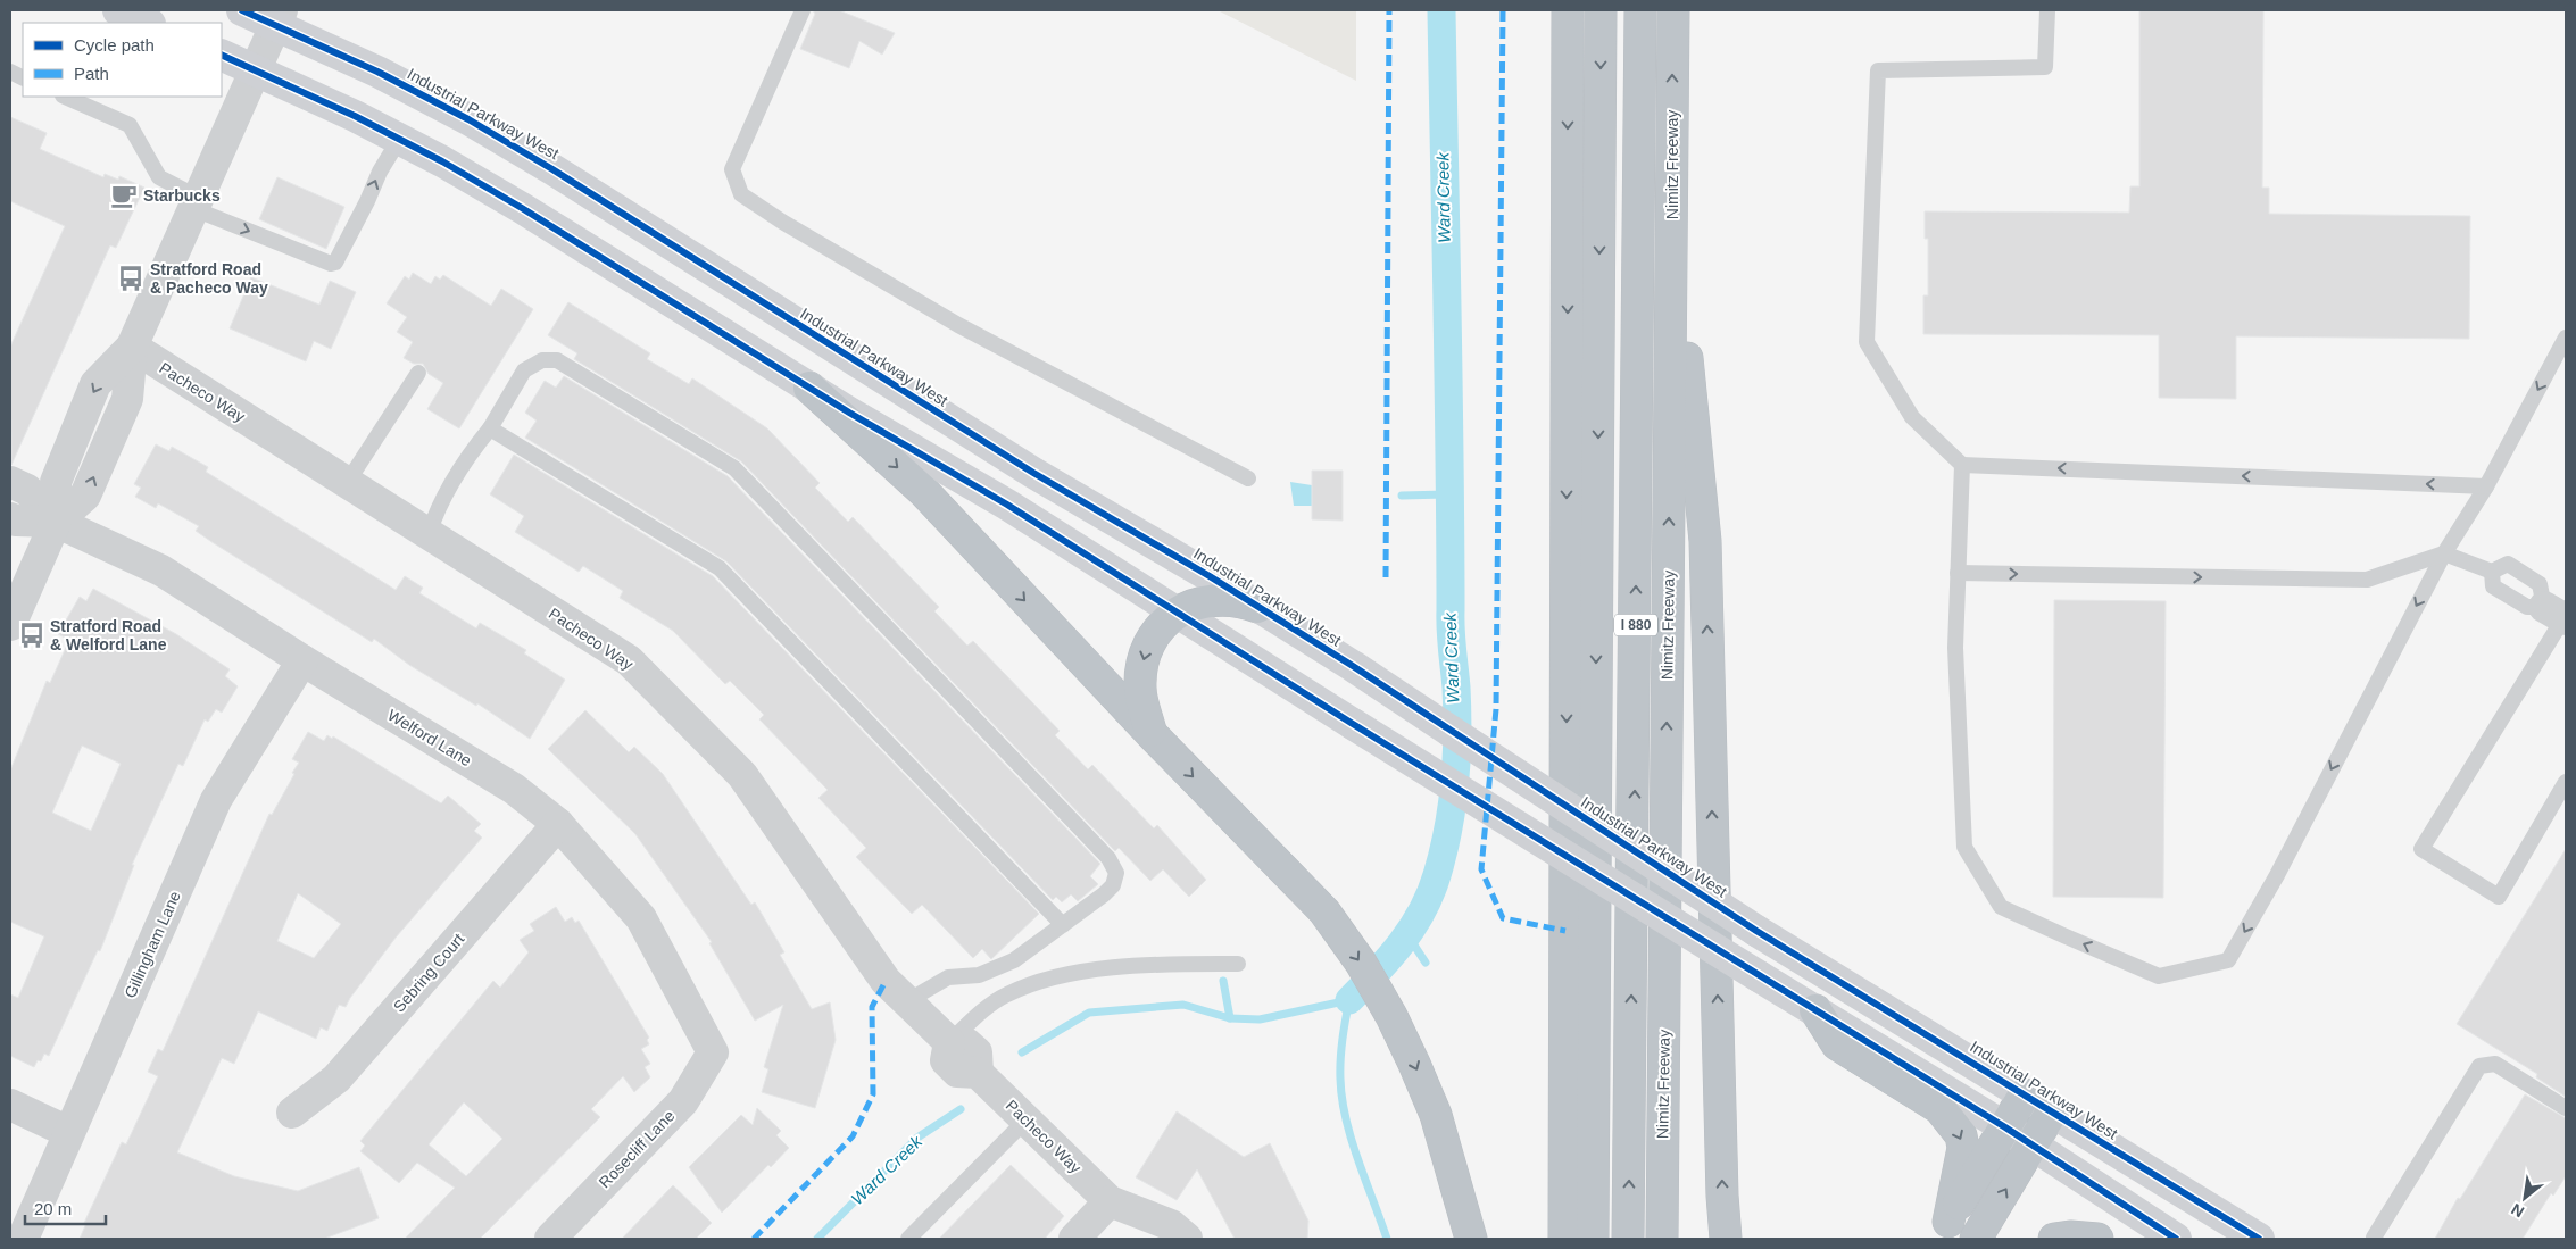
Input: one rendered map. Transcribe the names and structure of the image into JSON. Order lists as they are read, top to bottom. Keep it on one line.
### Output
{"streets":{"highway":["Nimitz Freeway","I 880"],"main road":["Industrial Parkway West"],"street":["Pacheco Way","Welford Lane","Gillingham Lane","Sebring Court","Rosecliff Lane"]},"crossings":[["Welford Lane","Gillingham Lane"],["Welford Lane","Sebring Court"],["Welford Lane","Rosecliff Lane"]],"water":["Ward Creek"],"places":{"cafe":["Starbucks"],"bus stop":["Stratford Road & Pacheco Way","Stratford Road & Welford Lane"]},"legend":["Cycle path","Path"],"scale_bar":"20 m","north":"bottom left"}
